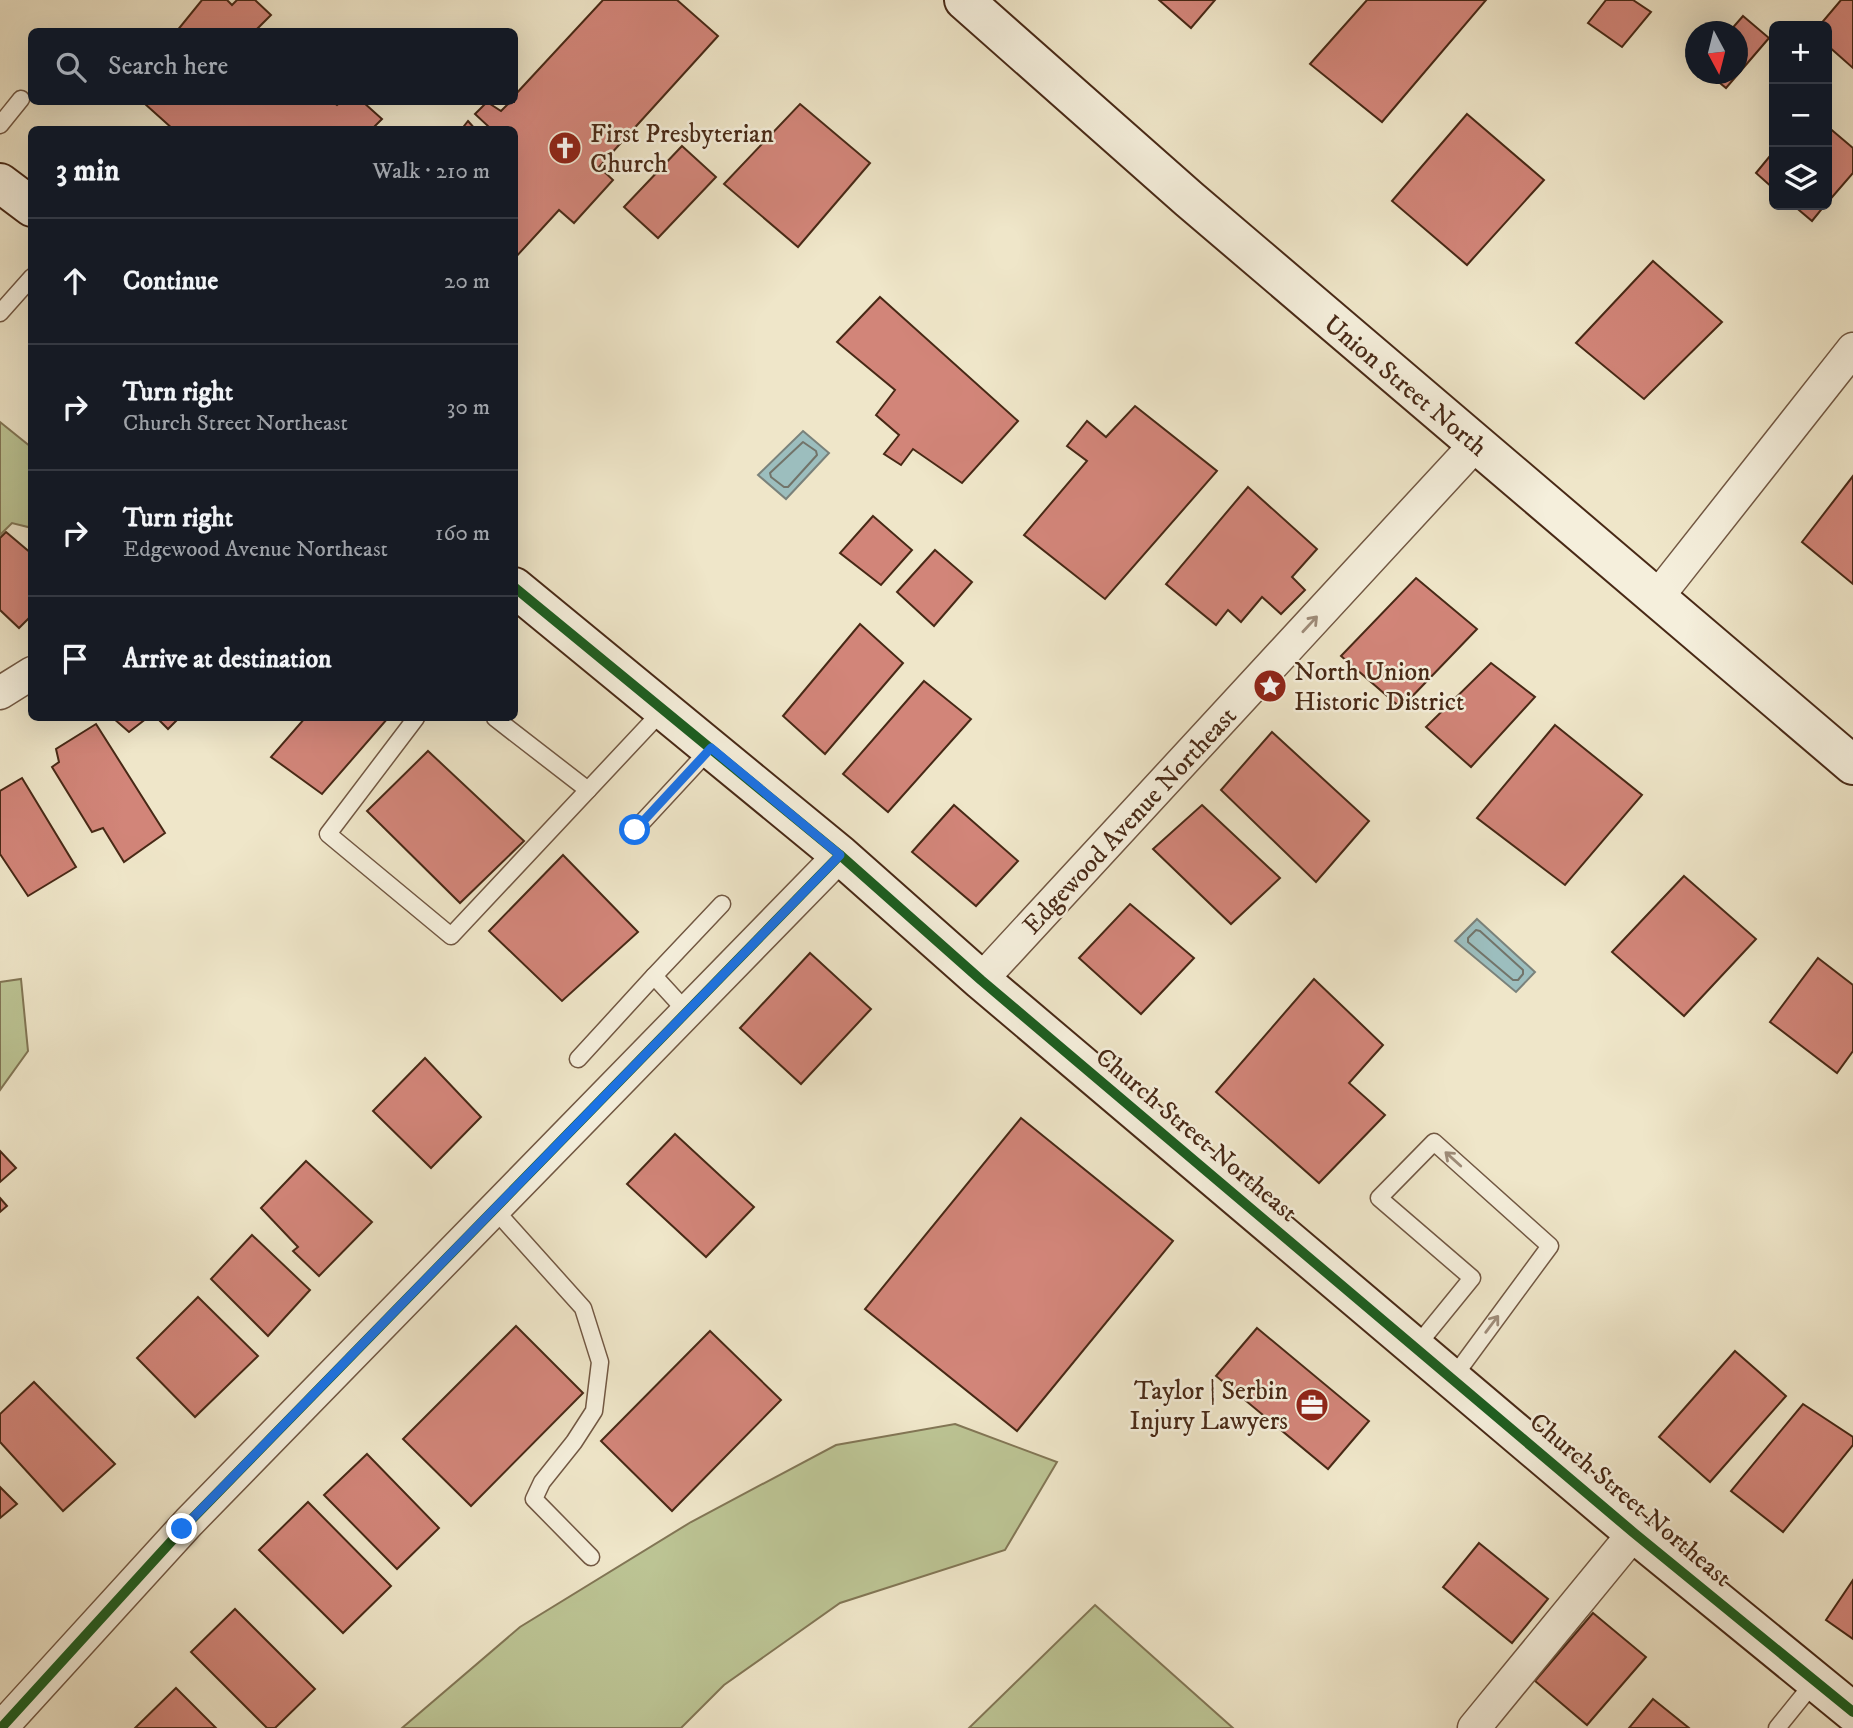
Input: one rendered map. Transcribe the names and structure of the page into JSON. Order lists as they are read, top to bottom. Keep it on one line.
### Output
{"streets":{"main road":["Union Street North","Church Street Northeast"],"street":["Edgewood Avenue Northeast"]},"crossings":[["Union Street North","Edgewood Avenue Northeast"],["Edgewood Avenue Northeast","Church Street Northeast"]],"one_way":["Edgewood Avenue Northeast"],"places":{"church":["First Presbyterian Church"],"place":["North Union Historic District"],"office":["Taylor | Serbin Injury Lawyers"]},"north":"bottom","page":{"map_buttons":["+","−"],"search":"Search here","heading":["3 min","Walk · 210 m"],"list":[["Continue","20 m"],["Turn right","Church Street Northeast","30 m"],["Turn right","Edgewood Avenue Northeast","160 m"],"Arrive at destination"]}}
